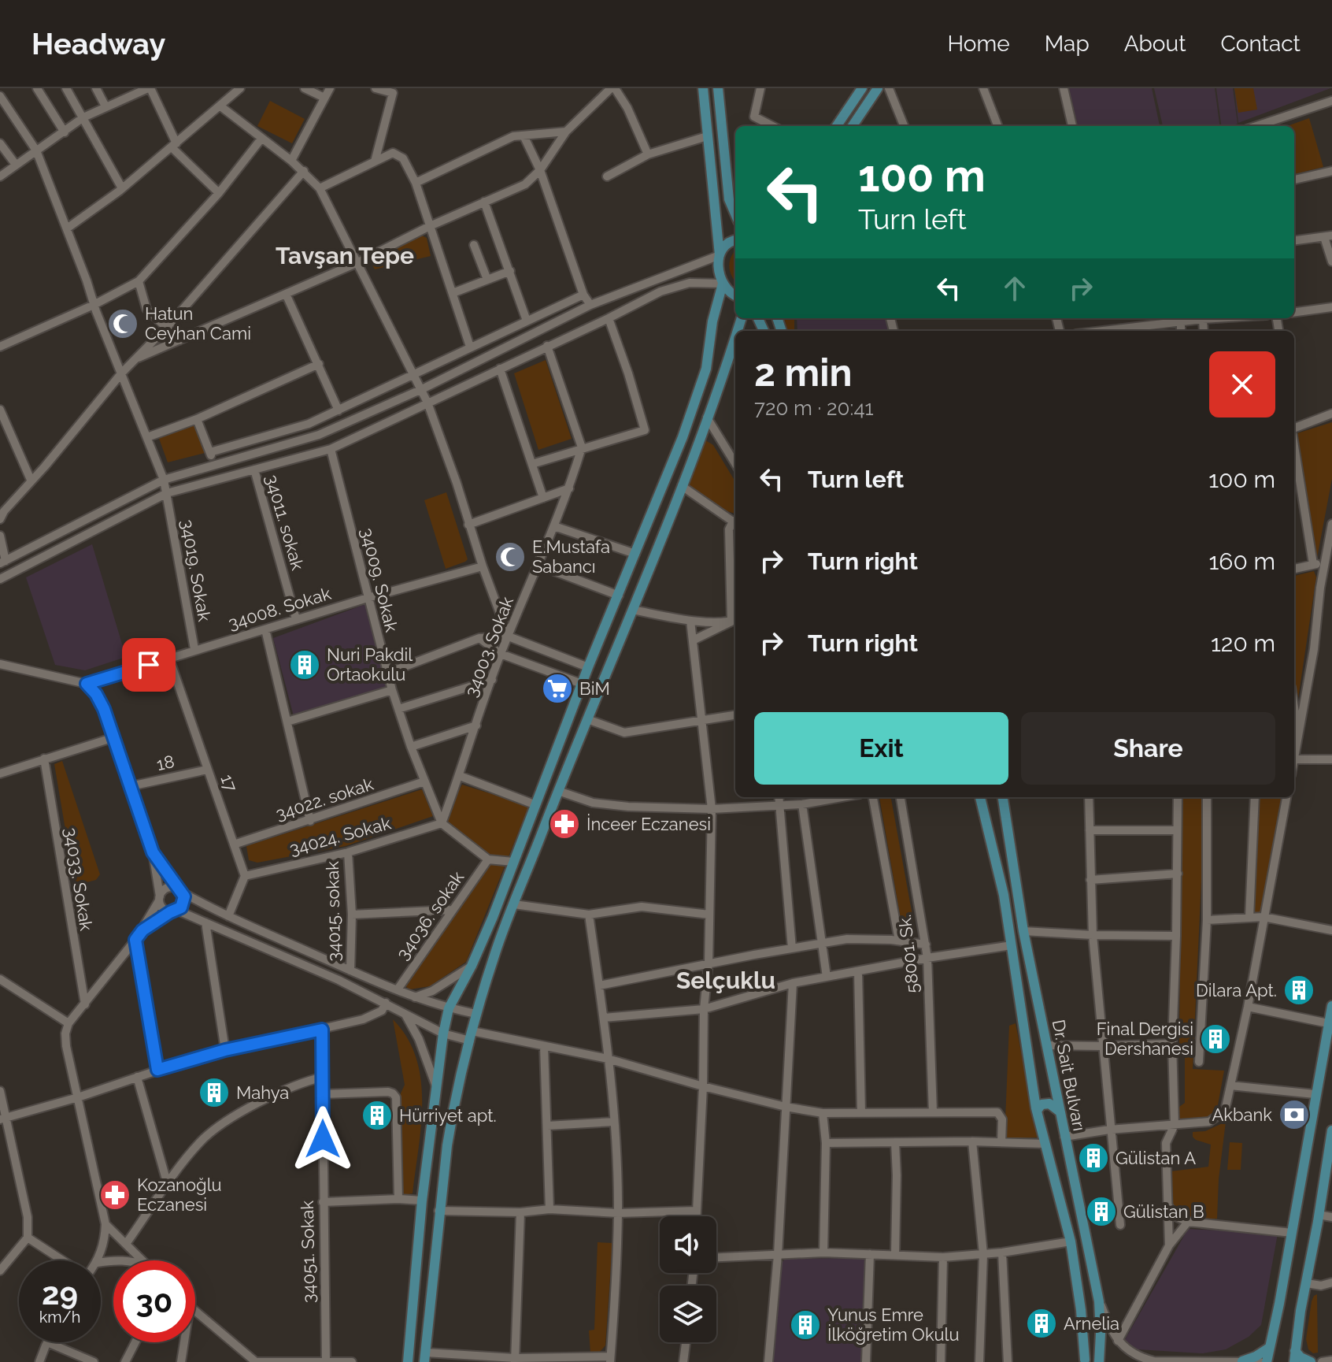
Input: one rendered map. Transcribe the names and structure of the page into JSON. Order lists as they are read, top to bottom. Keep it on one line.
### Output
{"streets":{"main road":["Dr. Sait Bulvarı"],"street":["34011. sokak","34019. Sokak","34009. Sokak","34008. Sokak","34003. Sokak","18","17","34022. sokak","34024. Sokak","34033. Sokak","34015. sokak","34036. sokak","58001. Sk.","34051. Sokak"]},"crossings":[["34011. sokak","34008. Sokak"],["34019. Sokak","34008. Sokak"],["34009. Sokak","34008. Sokak"],["34009. Sokak","34003. Sokak"],["34009. Sokak","34022. sokak"],["34009. Sokak","34024. Sokak"],["34008. Sokak","17"],["34003. Sokak","34024. Sokak"],["18","17"],["17","34022. sokak"],["17","34024. Sokak"],["34024. Sokak","34015. sokak"]],"districts":["Tavşan Tepe","Selçuklu"],"places":{"mosque":["Hatun Ceyhan Cami","E.Mustafa Sabancı"],"building":["Nuri Pakdil Ortaokulu","Dilara Apt.","Final Dergisi Dershanesi","Mahya","Hürriyet apt.","Gülistan A","Gülistan B","Arnelia","Yunus Emre İlköğretim Okulu"],"supermarket":["BiM"],"pharmacy":["İnceer Eczanesi","Kozanoğlu Eczanesi"],"bank":["Akbank"]},"page":{"header":"Headway","nav":["Home","Map","About","Contact"],"turn":["100 m","Turn left"],"heading":["2 min","720 m · 20:41"],"list":[{"name":"Turn left","value":"100 m"},{"name":"Turn right","value":"160 m"},{"name":"Turn right","value":"120 m"}],"buttons":["Exit","Share"],"speed":"29 km/h","limit":"30"}}
